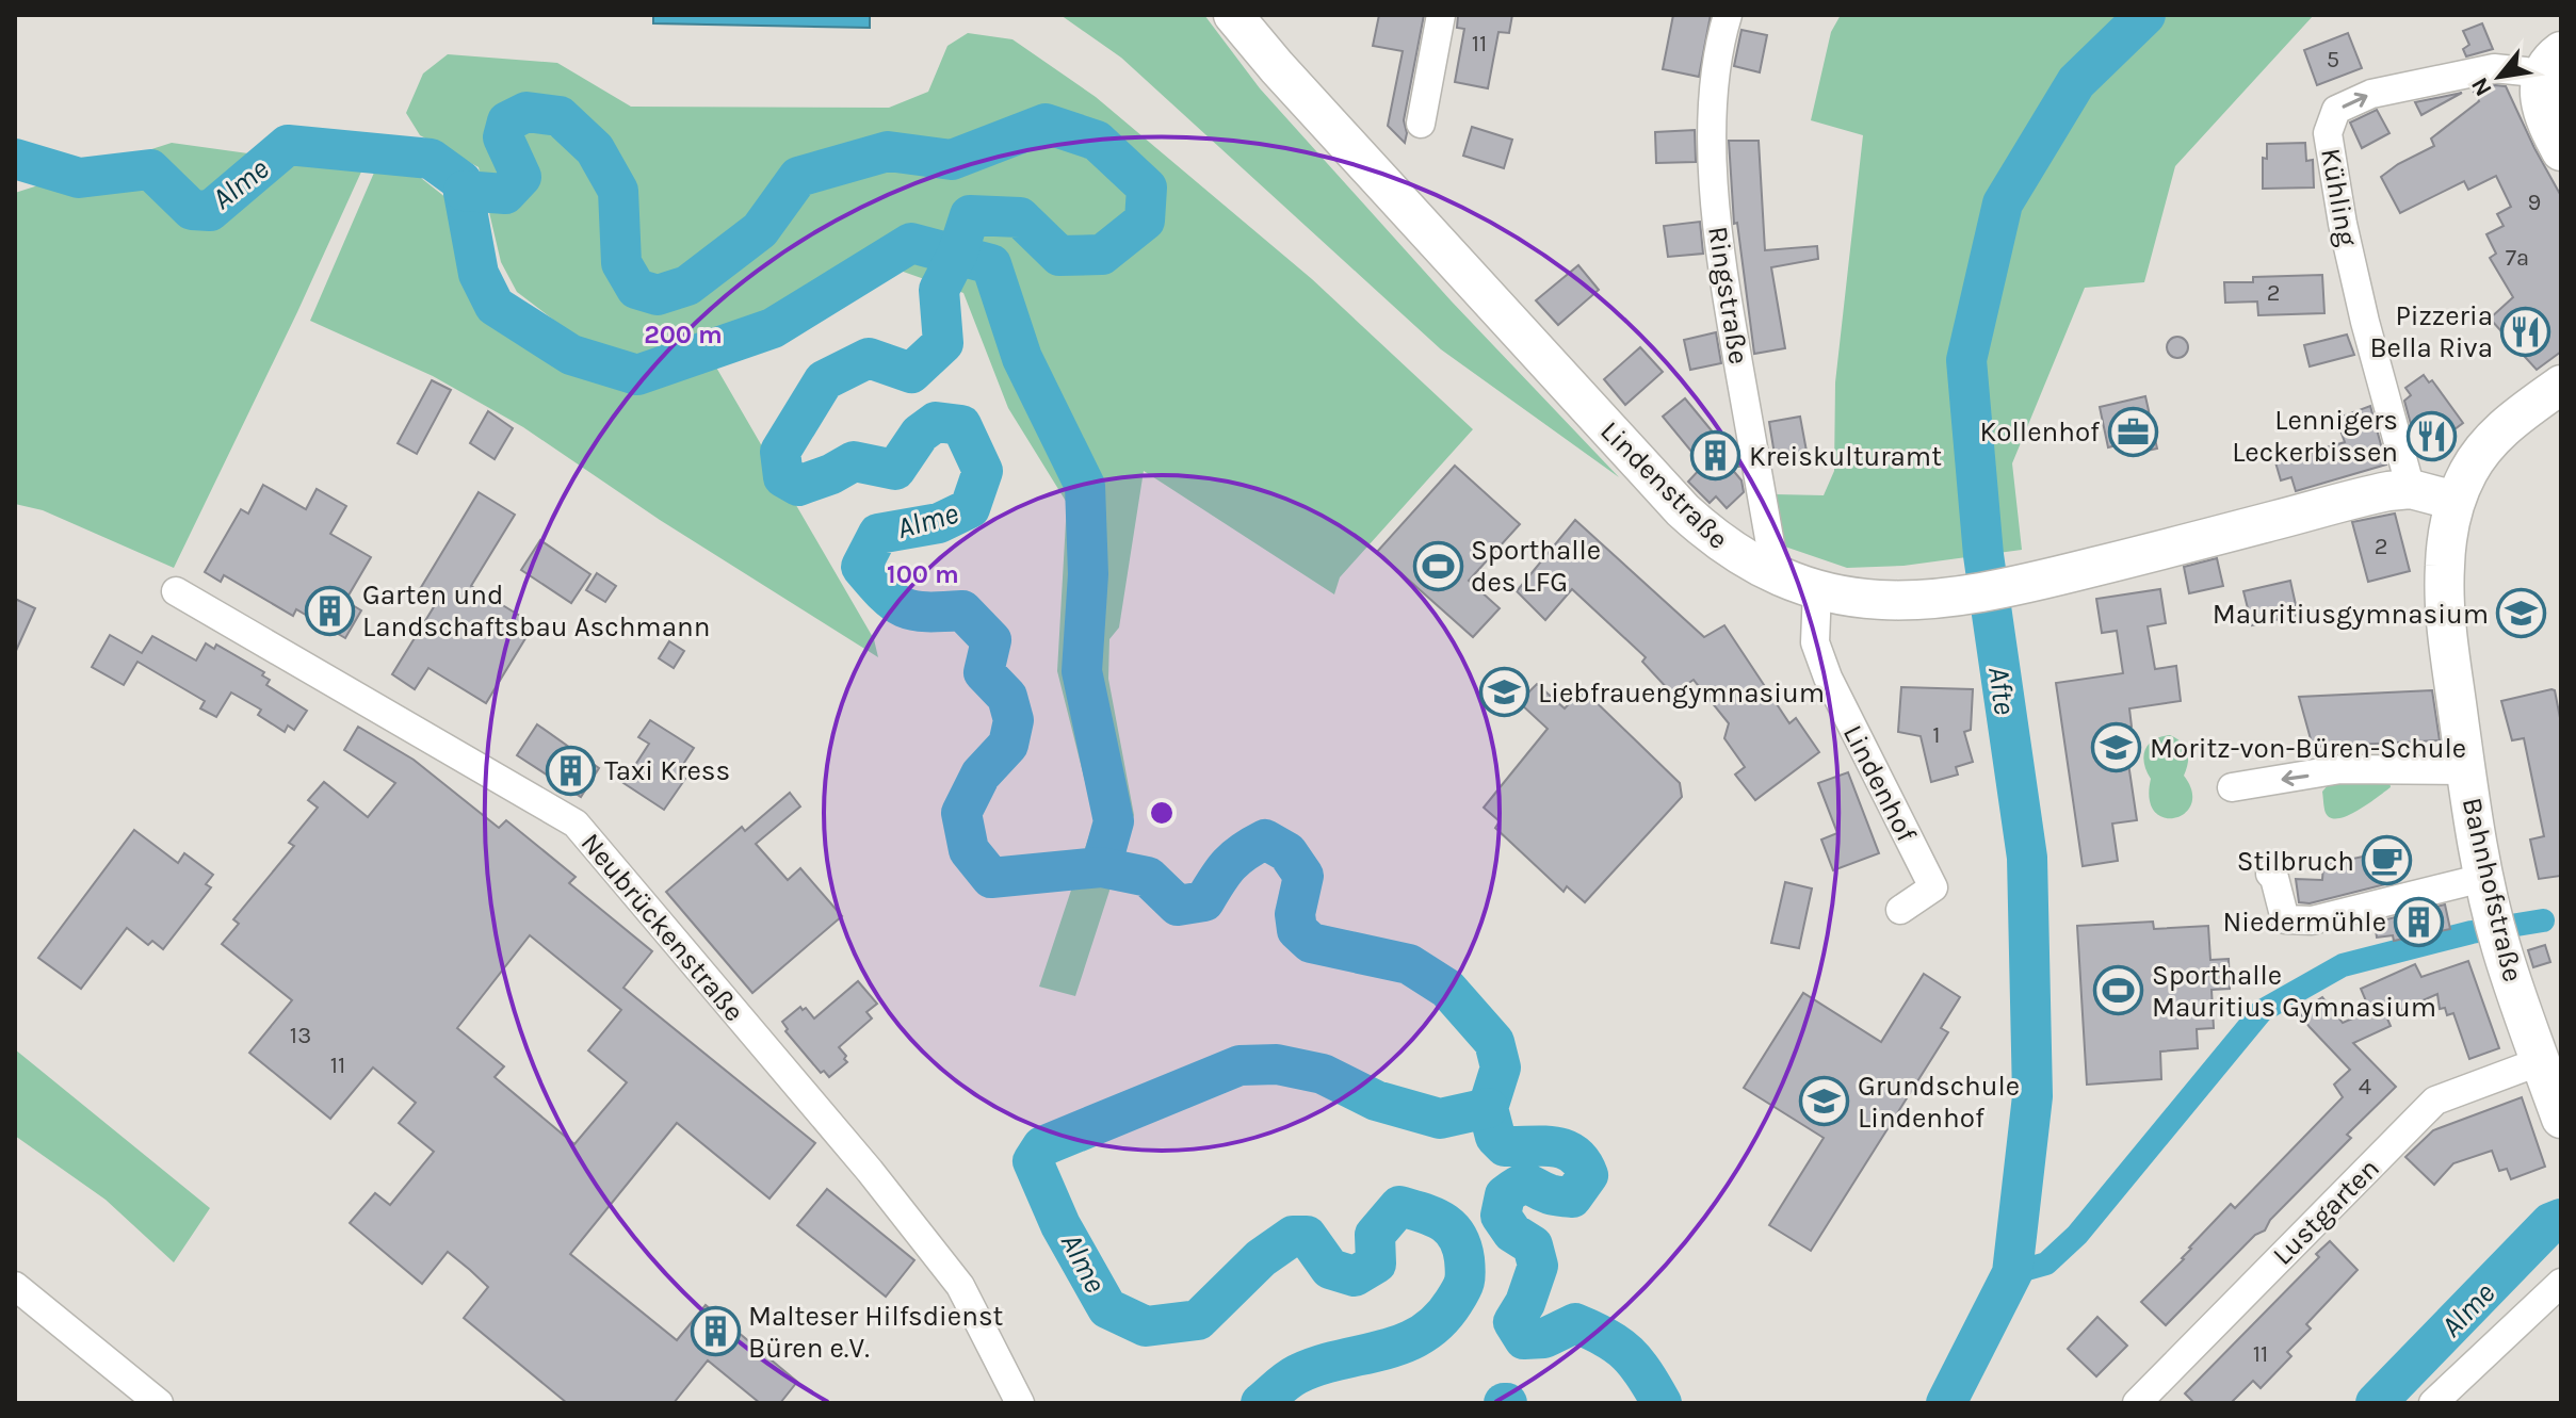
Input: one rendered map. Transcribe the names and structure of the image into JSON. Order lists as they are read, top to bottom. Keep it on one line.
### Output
{"streets":{"main road":["Lindenstraße","Bahnhofstraße"],"street":["Kühling","Ringstraße","Lindenhof","Neubrückenstraße","Lustgarten"]},"crossings":[["Kühling","Lindenstraße"],["Ringstraße","Lindenstraße"],["Lindenstraße","Lindenhof"],["Lindenstraße","Bahnhofstraße"],["Bahnhofstraße","Lustgarten"]],"water":["Alme","Afte"],"places":{"restaurant":["Pizzeria Bella Riva","Lennigers Leckerbissen"],"office":["Kollenhof"],"building":["Kreiskulturamt","Garten und Landschaftsbau Aschmann","Taxi Kress","Niedermühle","Malteser Hilfsdienst Büren e.V."],"sports":["Sporthalle des LFG","Sporthalle Mauritius Gymnasium"],"school or university":["Mauritiusgymnasium","Liebfrauengymnasium","Moritz-von-Büren-Schule","Grundschule Lindenhof"],"cafe":["Stilbruch"]},"house_numbers":["11","5","9","7a","2","2","1","13","11","4","11"],"north":"bottom left","rings":["200 m","100 m"]}
